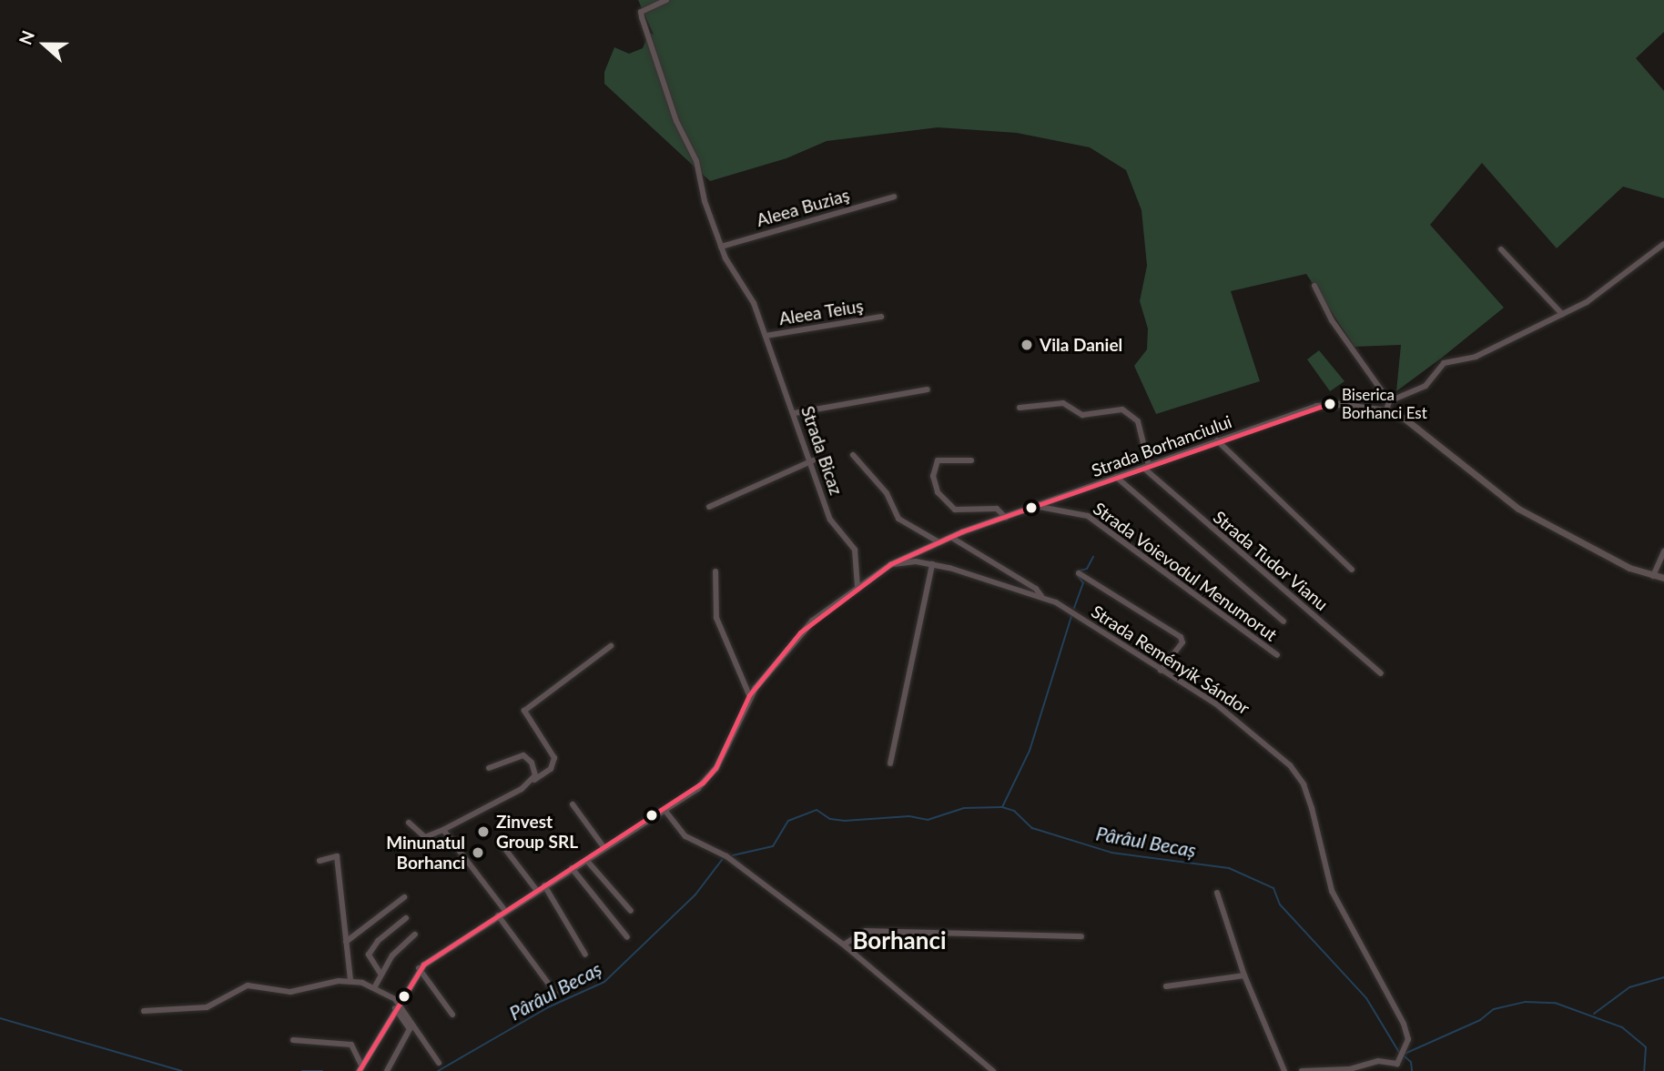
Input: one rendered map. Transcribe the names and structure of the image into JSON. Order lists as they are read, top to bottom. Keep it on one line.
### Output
{"streets":{"main road":["Strada Borhanciului"],"street":["Aleea Buziaş","Aleea Teiuş","Strada Bicaz","Strada Tudor Vianu","Strada Voievodul Menumorut","Strada Reményik Sándor"]},"crossings":[["Aleea Buziaş","Strada Bicaz"],["Aleea Teiuş","Strada Bicaz"],["Strada Borhanciului","Strada Bicaz"],["Strada Borhanciului","Strada Tudor Vianu"],["Strada Borhanciului","Strada Voievodul Menumorut"],["Strada Borhanciului","Strada Reményik Sándor"]],"districts":["Borhanci"],"water":["Pârâul Becaș"],"places":["Vila Daniel","Biserica Borhanci Est","Zinvest Group SRL","Minunatul Borhanci"],"north":"left"}
